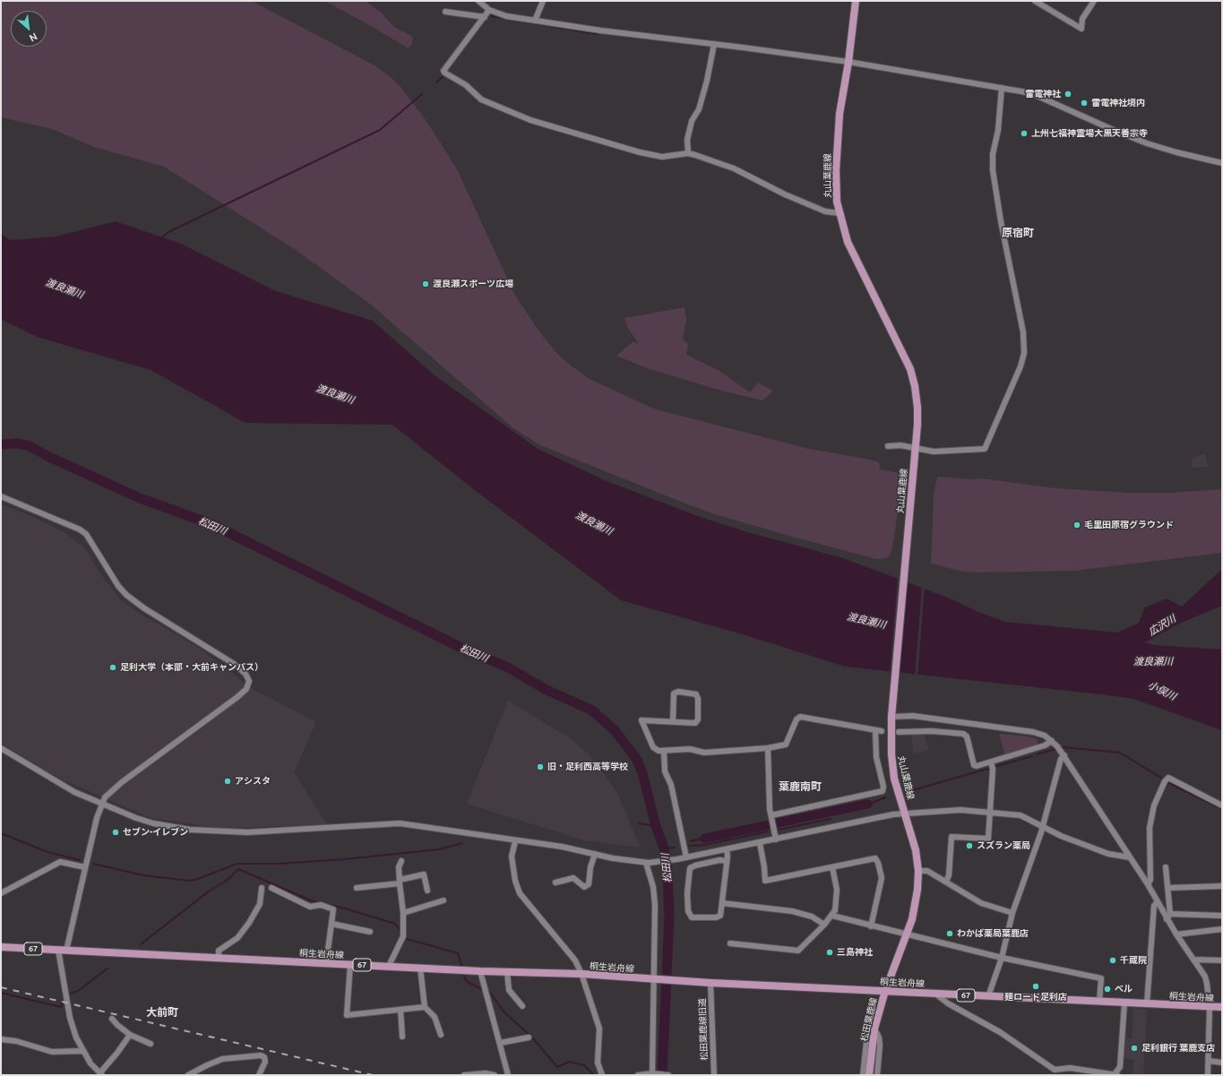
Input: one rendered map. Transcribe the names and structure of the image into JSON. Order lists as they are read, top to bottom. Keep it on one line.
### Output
{"streets":{"main road":["丸山葉鹿線","67","桐生岩舟線","松田葉鹿線"],"street":["松田葉鹿線旧道"]},"crossings":[["丸山葉鹿線","桐生岩舟線"],["丸山葉鹿線","松田葉鹿線"],["桐生岩舟線","松田葉鹿線"],["桐生岩舟線","松田葉鹿線旧道"]],"districts":["原宿町","葉鹿南町","大前町"],"water":["渡良瀬川","松田川","広沢川","小俣川"],"places":["雷電神社","雷電神社境内","上州七福神霊場大黒天善宗寺","渡良瀬スポーツ広場","毛里田原宿グラウンド","足利大学（本部・大前キャンパス）","旧・足利西高等学校","アシスタ","セブン-イレブン","スズラン薬局","わかば薬局葉鹿店","三島神社","千蔵院","麺ロード足利店","ベル","足利銀行 葉鹿支店"],"north":"bottom right"}
